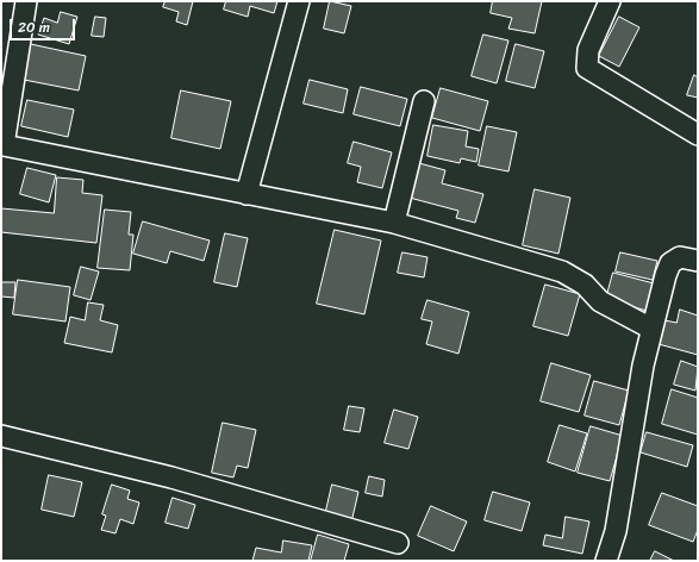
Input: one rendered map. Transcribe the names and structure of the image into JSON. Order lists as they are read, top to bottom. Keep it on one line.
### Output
{"scale_bar":"20 m"}
